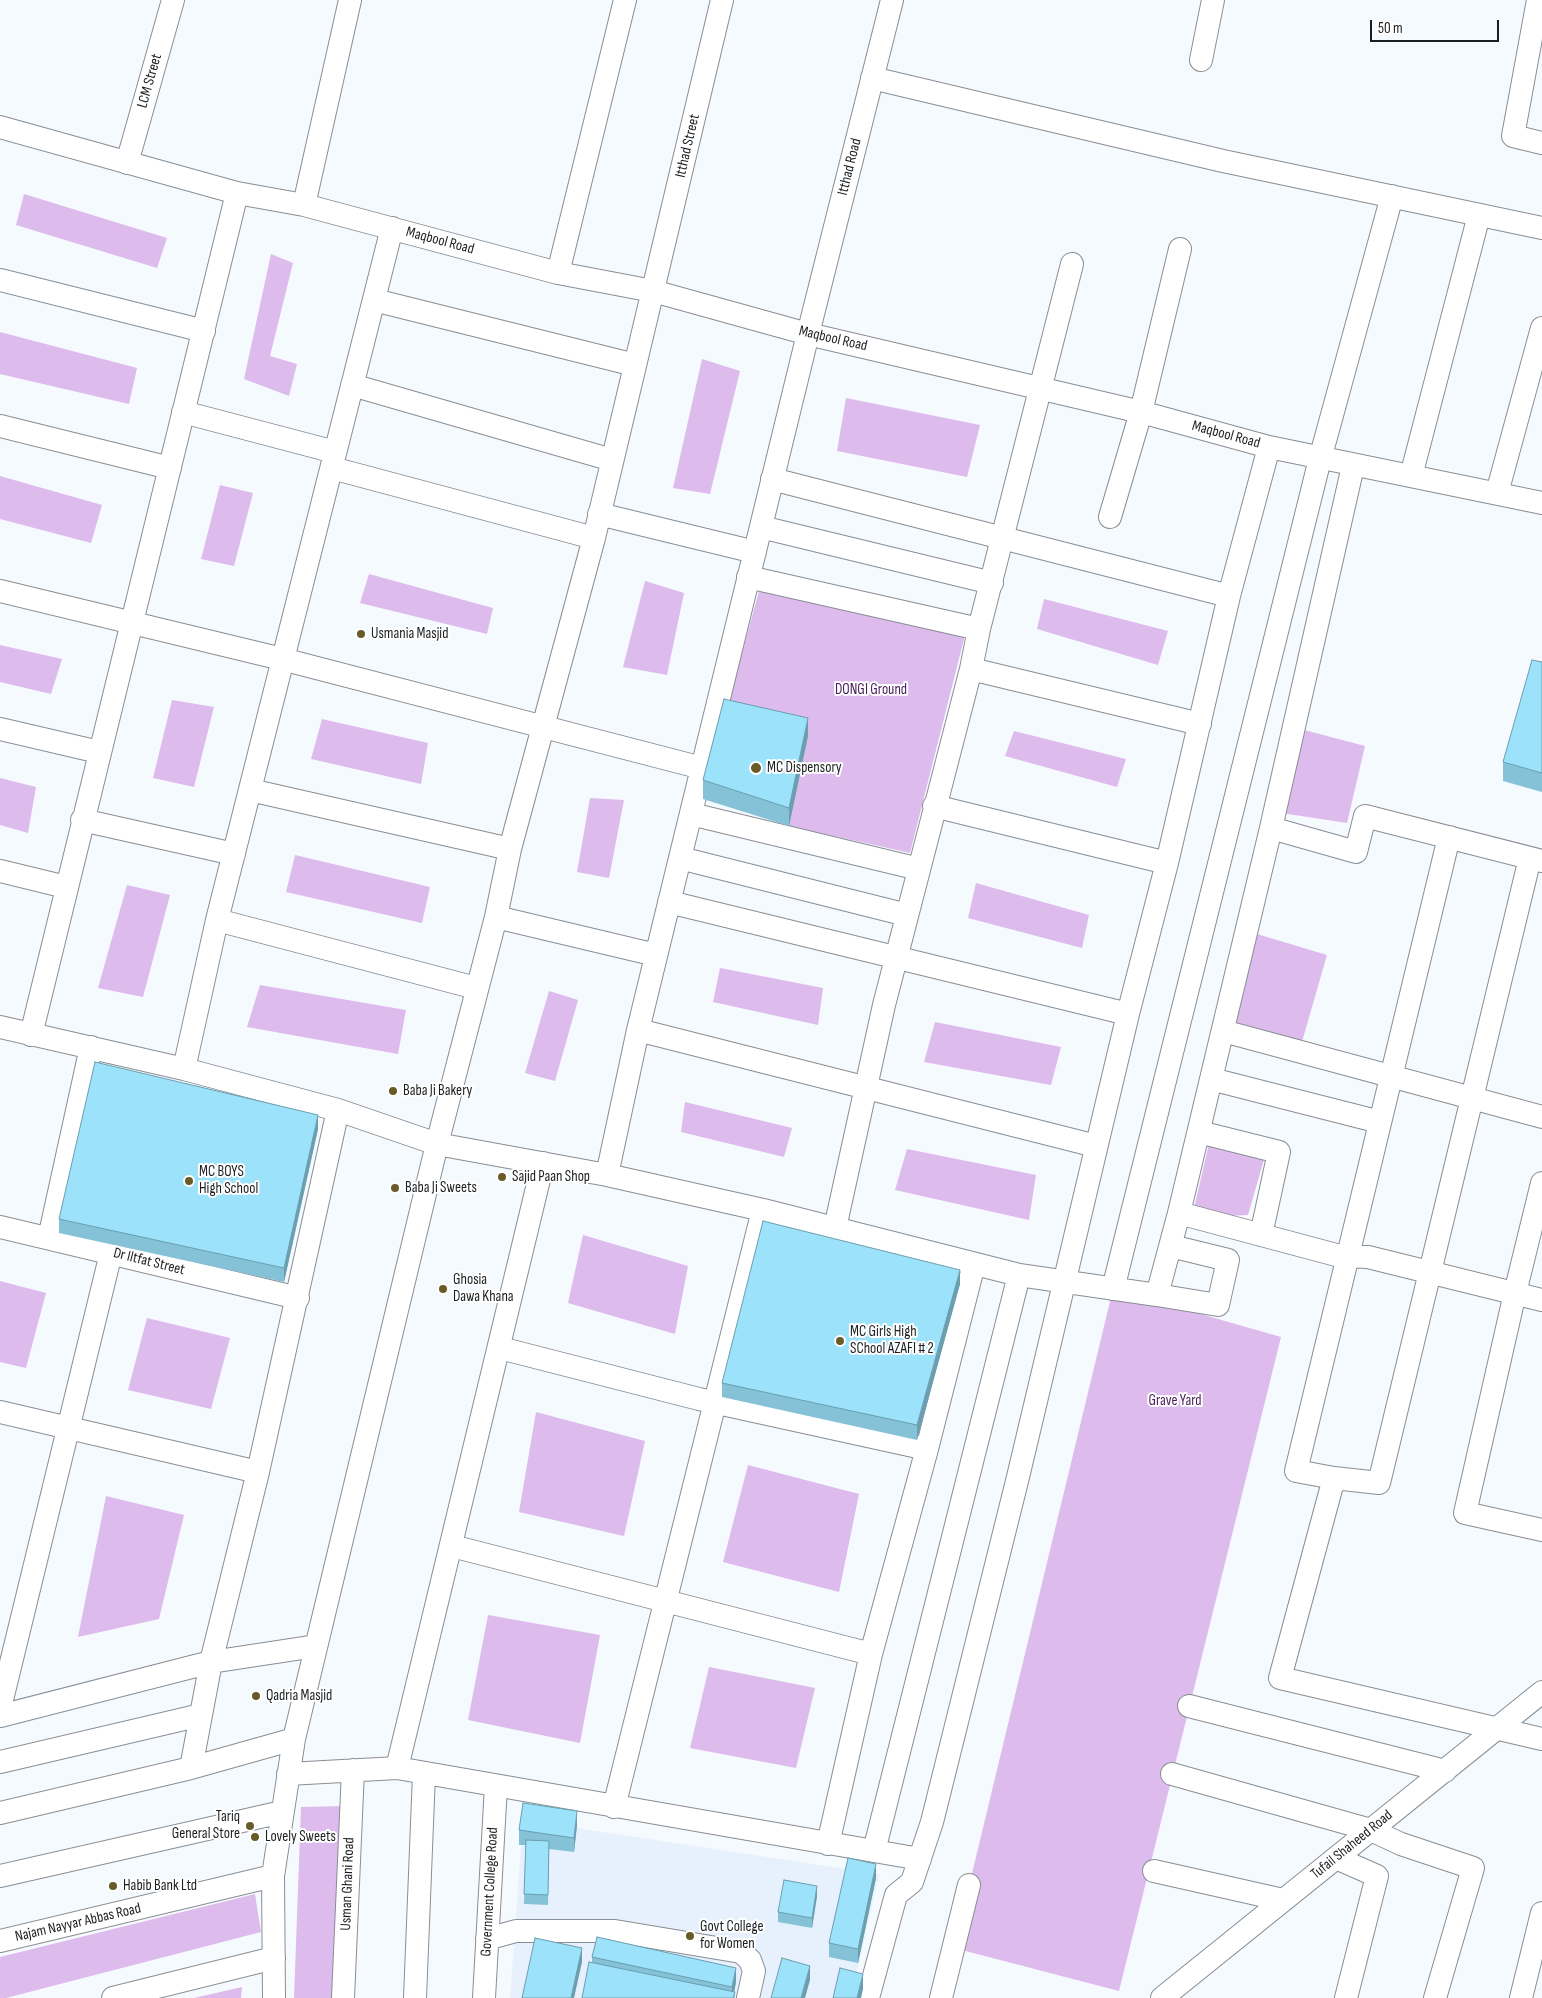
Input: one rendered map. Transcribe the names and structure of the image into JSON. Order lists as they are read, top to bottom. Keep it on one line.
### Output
{"streets":{"street":["LCM Street","Itthad Street","Itthad Road","Maqbool Road","Dr Iltfat Street","Tufail Shaheed Road","Usman Ghani Road","Government College Road","Najam Nayyar Abbas Road"]},"crossings":[["LCM Street","Maqbool Road"],["Itthad Street","Maqbool Road"],["Itthad Street","Najam Nayyar Abbas Road"],["Itthad Road","Maqbool Road"]],"parks":["DONGI Ground","Grave Yard"],"places":["Usmania Masjid","MC Dispensory","Baba Ji Bakery","Sajid Paan Shop","MC BOYS High School","Baba Ji Sweets","Ghosia Dawa Khana","MC Girls High SChool AZAFI # 2","Qadria Masjid","Tariq General Store","Lovely Sweets","Habib Bank Ltd","Govt College for Women"],"scale_bar":"50 m"}
